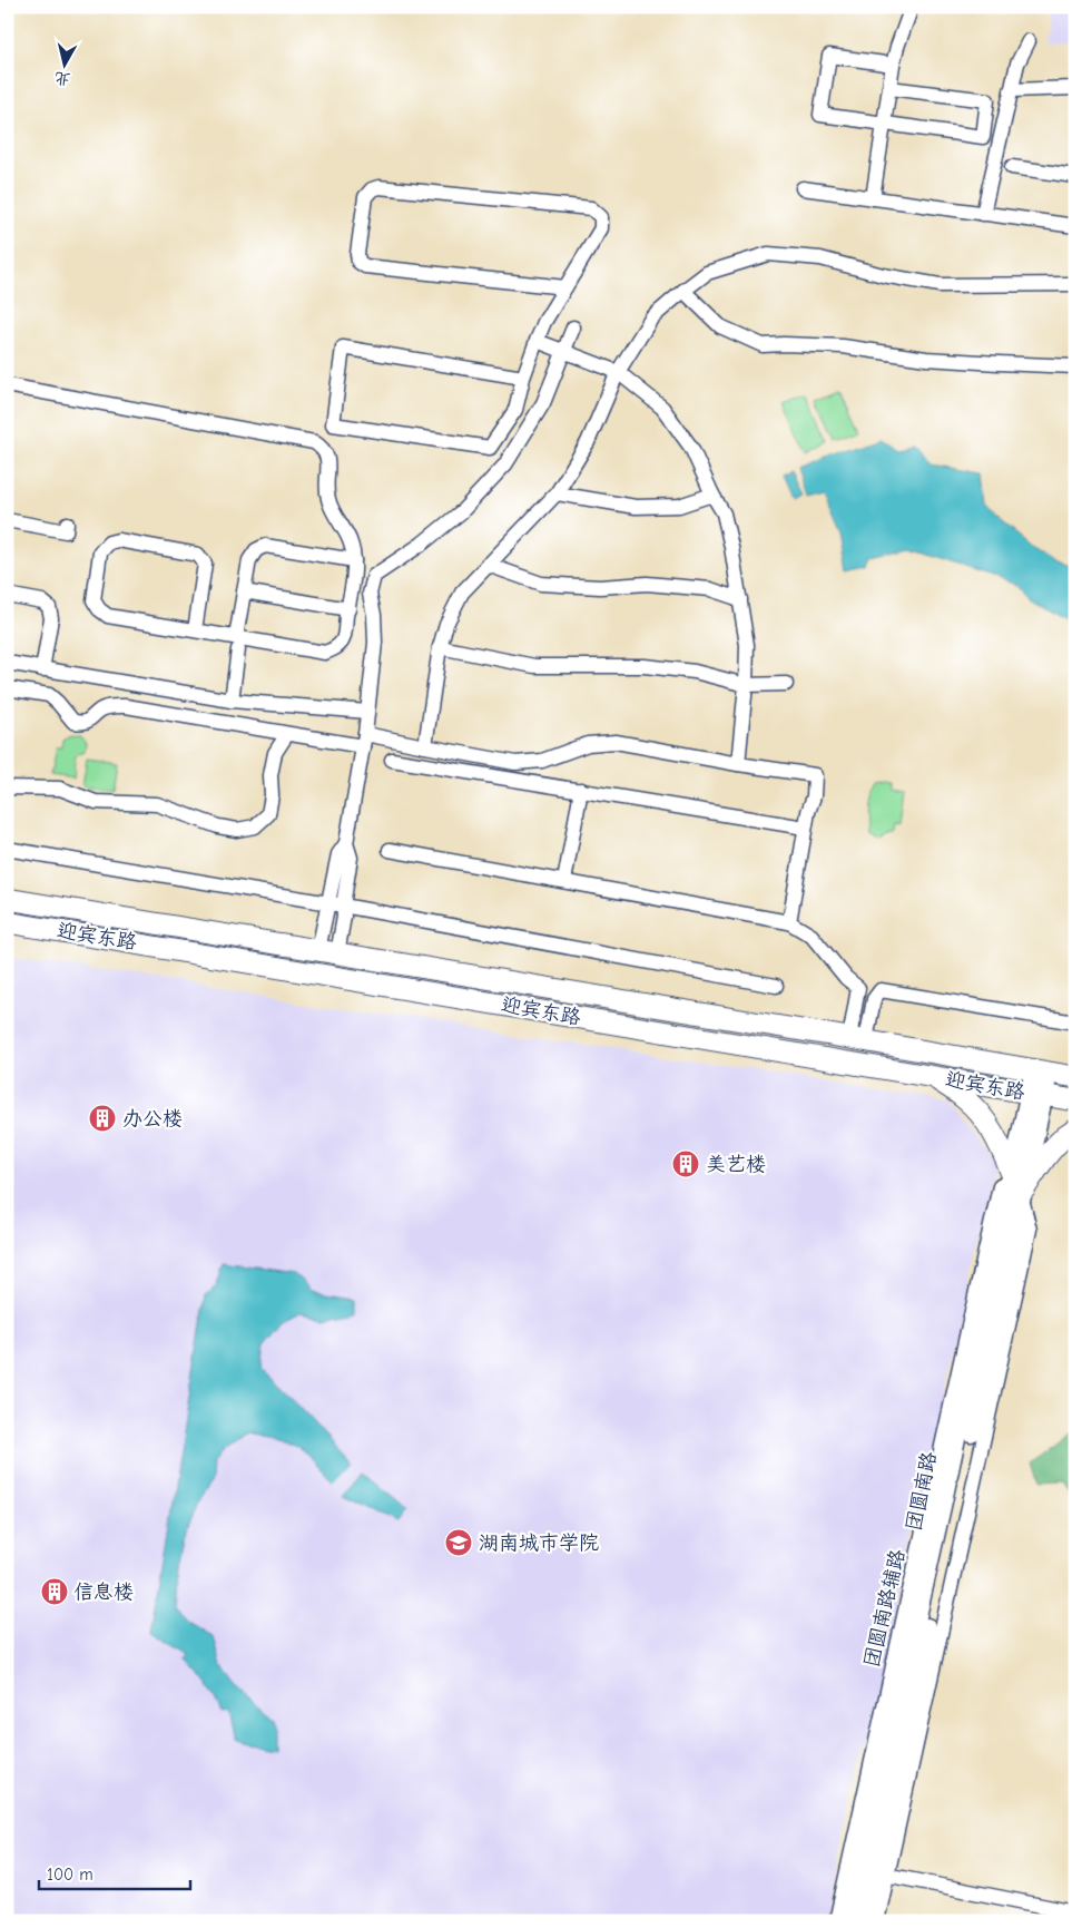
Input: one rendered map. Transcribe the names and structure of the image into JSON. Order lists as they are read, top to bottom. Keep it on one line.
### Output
{"streets":{"highway":["迎宾东路"],"main road":["团圆南路"],"street":["团圆南路辅路"]},"crossings":[["迎宾东路","团圆南路"],["团圆南路","团圆南路辅路"]],"places":{"building":["办公楼","美艺楼","信息楼"],"school or university":["湖南城市学院"]},"scale_bar":"100 m","north":"bottom"}
